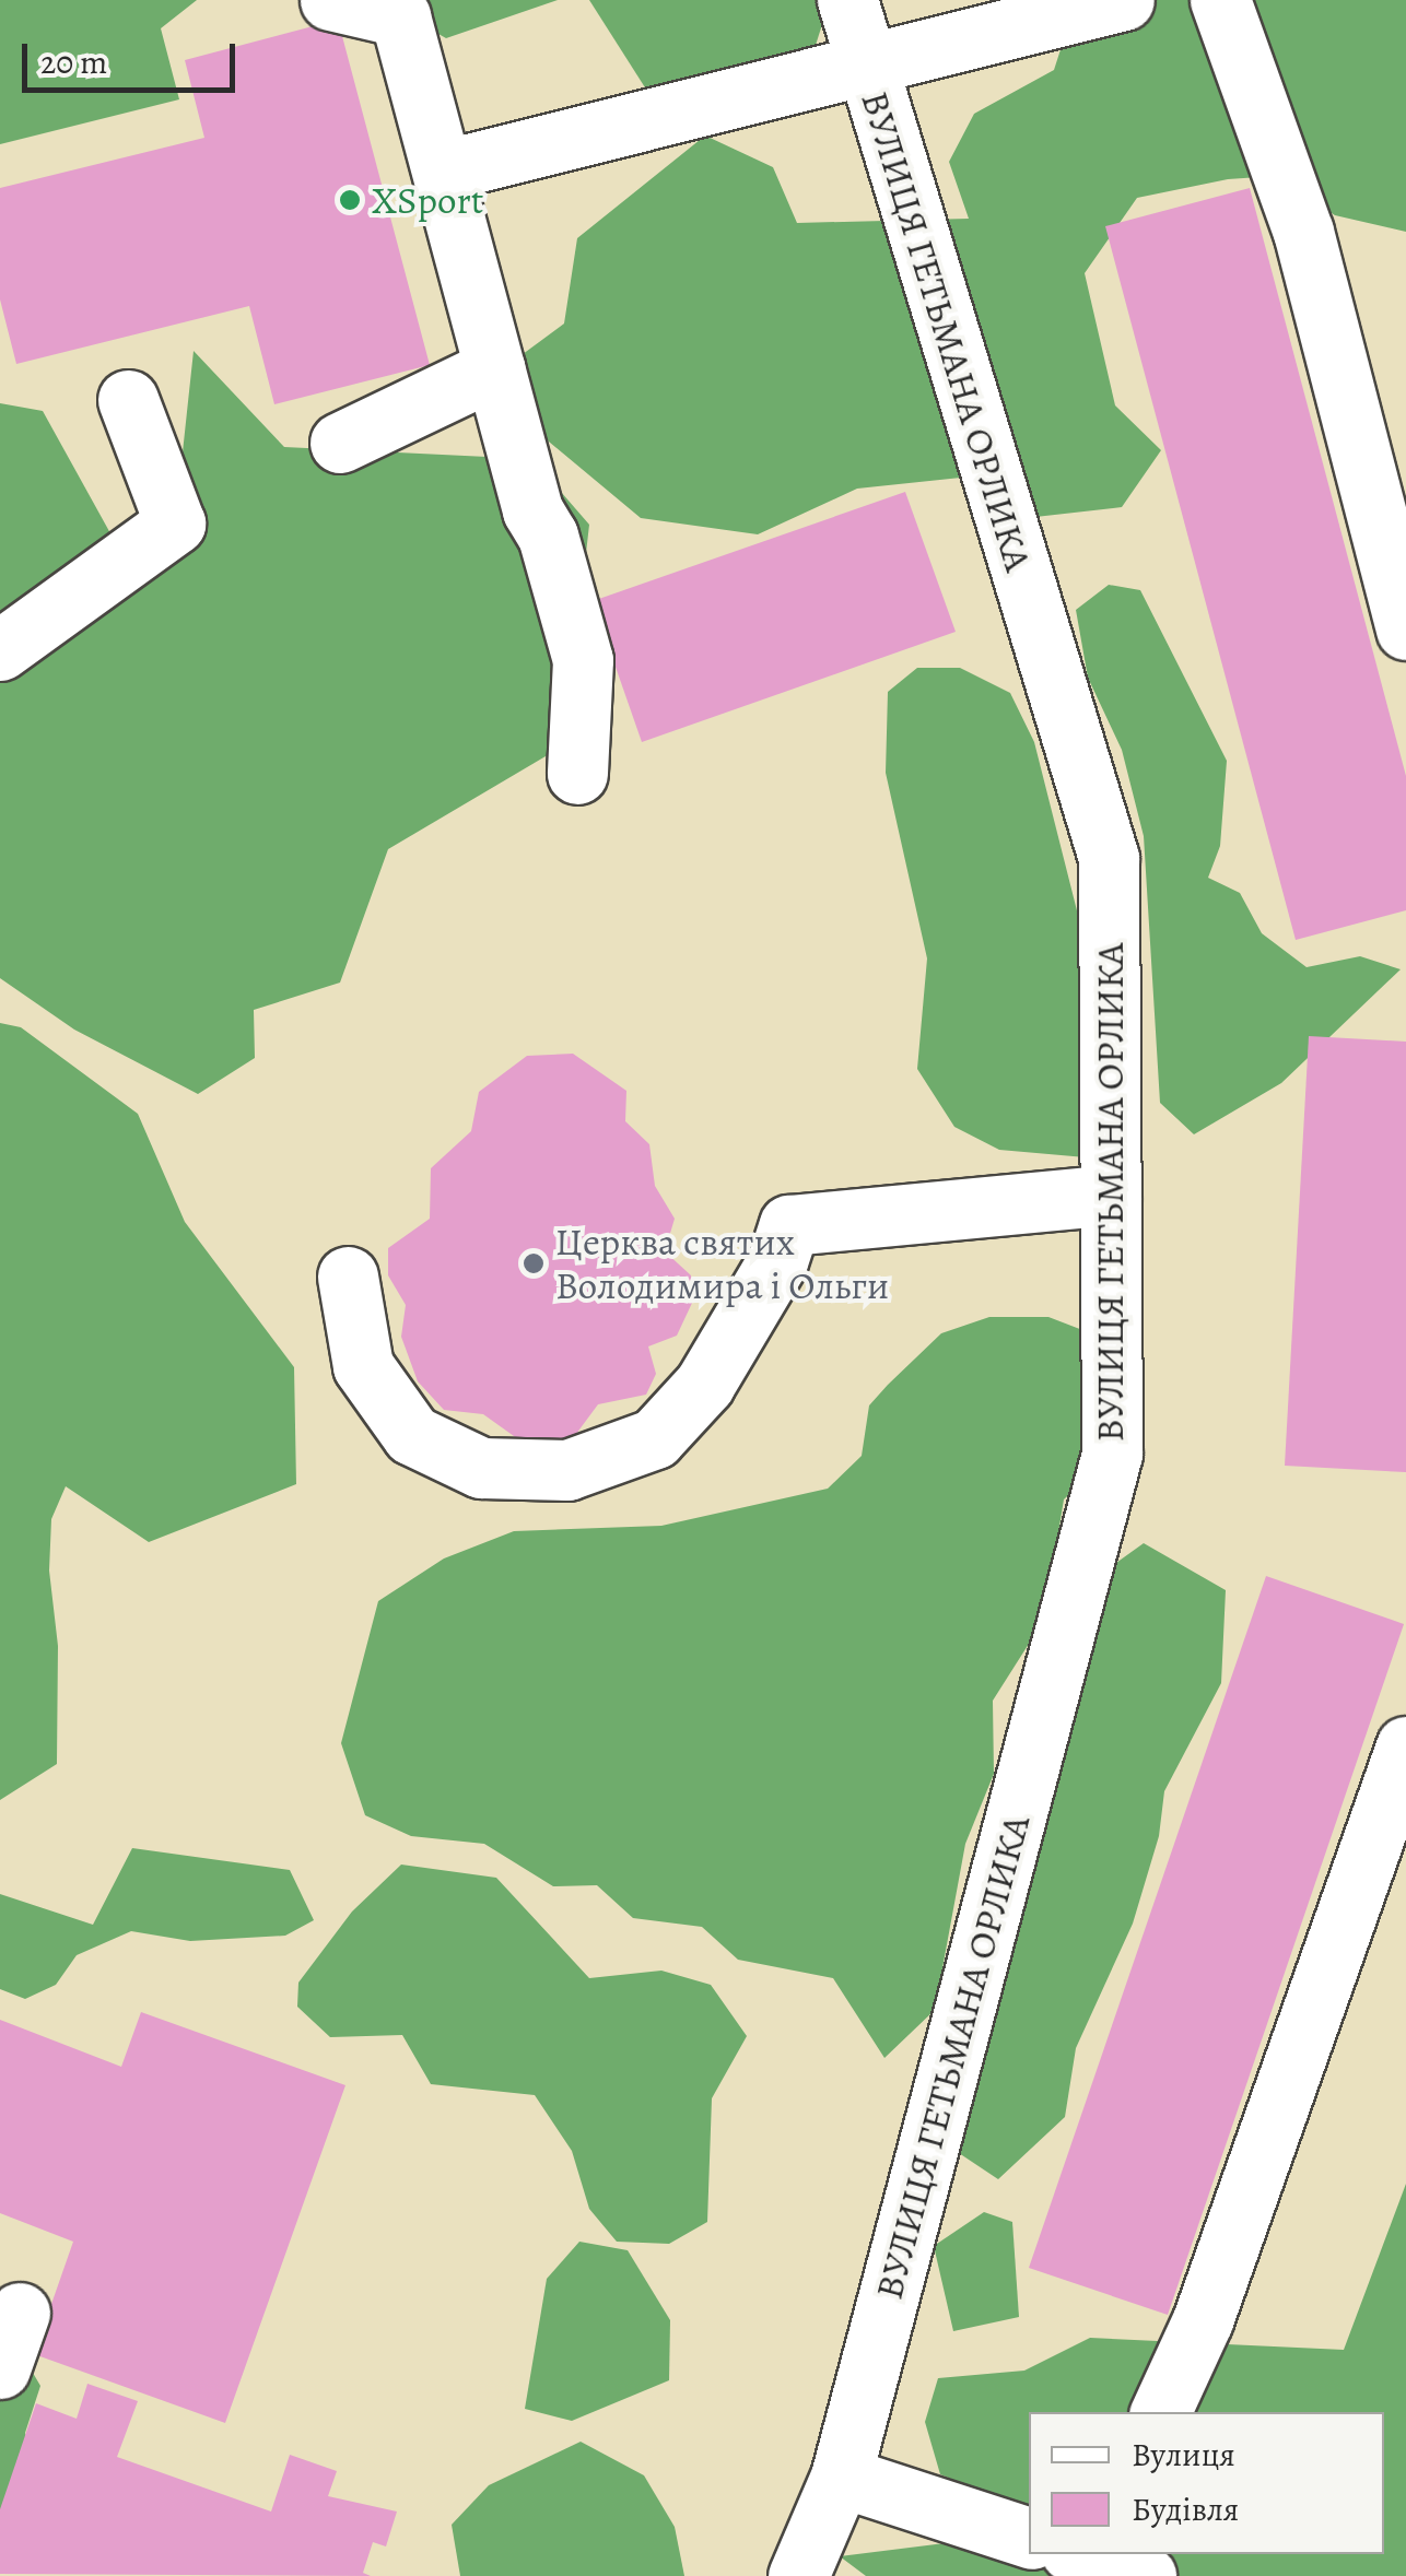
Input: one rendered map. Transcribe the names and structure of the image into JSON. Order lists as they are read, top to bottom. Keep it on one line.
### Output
{"streets":{"street":["ВУЛИЦЯ ГЕТЬМАНА ОРЛИКА"]},"places":["XSport","Церква святих Володимира і Ольги"],"legend":["Вулиця","Будівля"],"scale_bar":"20 m"}
